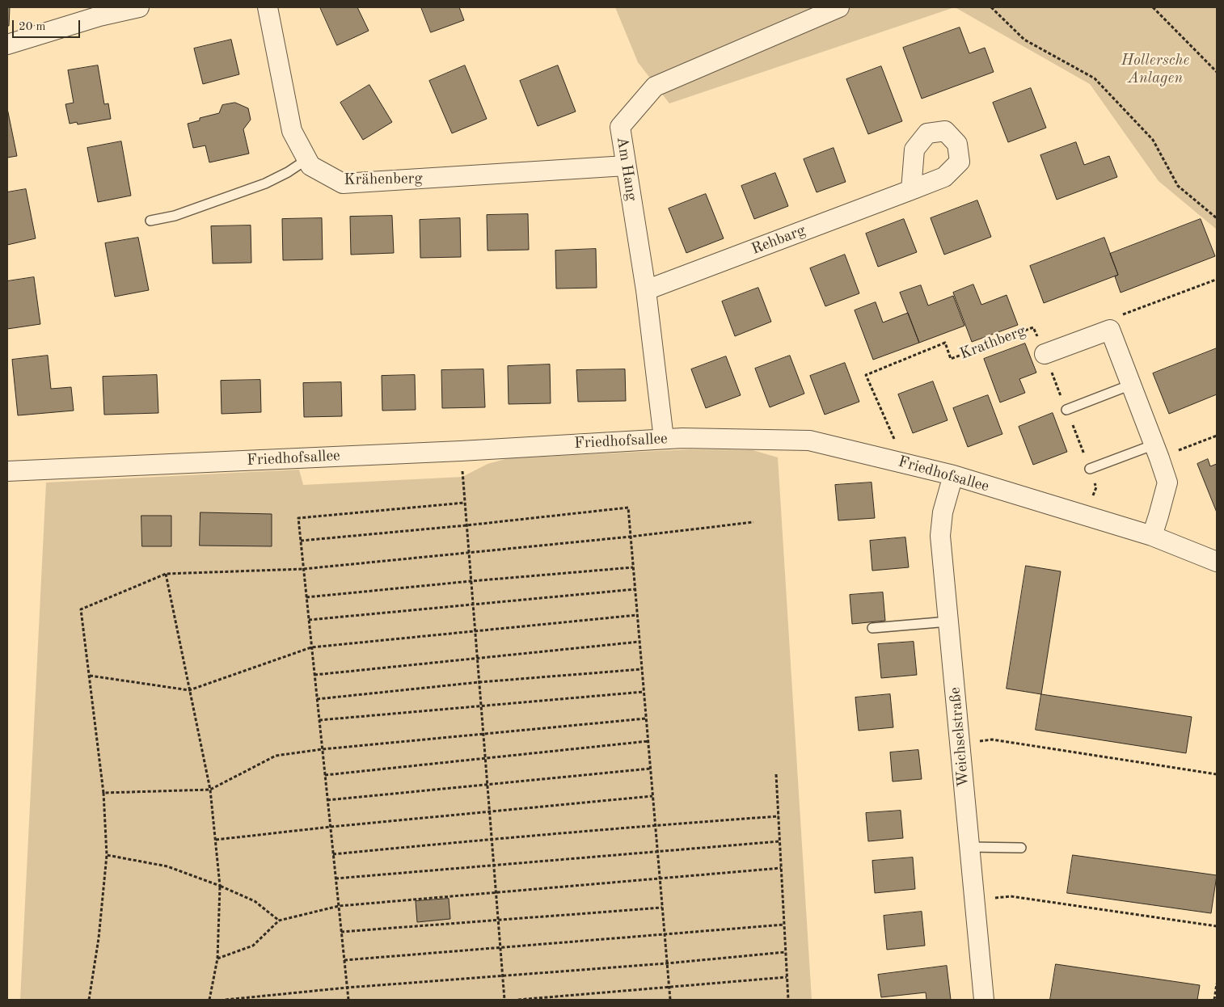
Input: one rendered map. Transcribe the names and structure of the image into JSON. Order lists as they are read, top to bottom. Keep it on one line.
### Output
{"streets":{"street":["Am Hang","Krähenberg","Rehbarg","Krathberg","Friedhofsallee","Weichselstraße"]},"crossings":[["Am Hang","Krähenberg"],["Am Hang","Rehbarg"],["Am Hang","Friedhofsallee"],["Krathberg","Friedhofsallee"],["Friedhofsallee","Weichselstraße"]],"parks":["Hollersche Anlagen"],"scale_bar":"20 m"}
